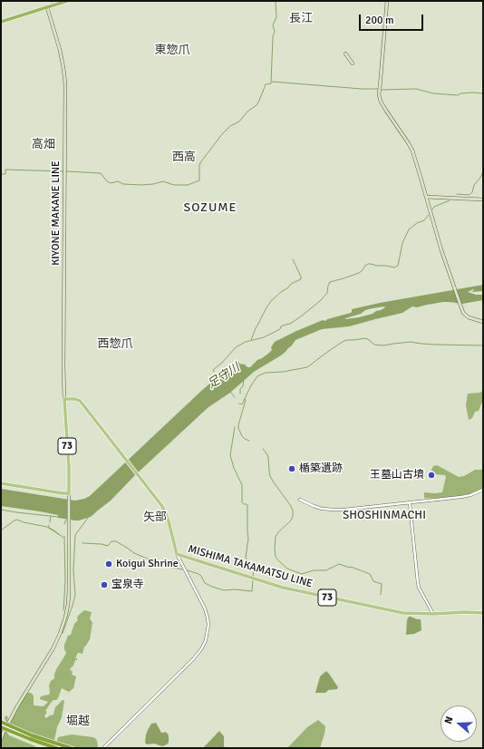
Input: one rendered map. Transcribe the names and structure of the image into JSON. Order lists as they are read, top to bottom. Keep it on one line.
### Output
{"streets":{"main road":["KIYONE MAKANE LINE","73","MISHIMA TAKAMATSU LINE"]},"crossings":[["KIYONE MAKANE LINE","73"],["KIYONE MAKANE LINE","MISHIMA TAKAMATSU LINE"],["73","MISHIMA TAKAMATSU LINE"]],"districts":["長江","東惣爪","高畑","西高","SOZUME","西惣爪","SHOSHINMACHI","矢部","堀越"],"water":["足守川"],"places":["楯築遺跡","王墓山古墳","Koigui Shrine","宝泉寺"],"scale_bar":"200 m","north":"left"}
